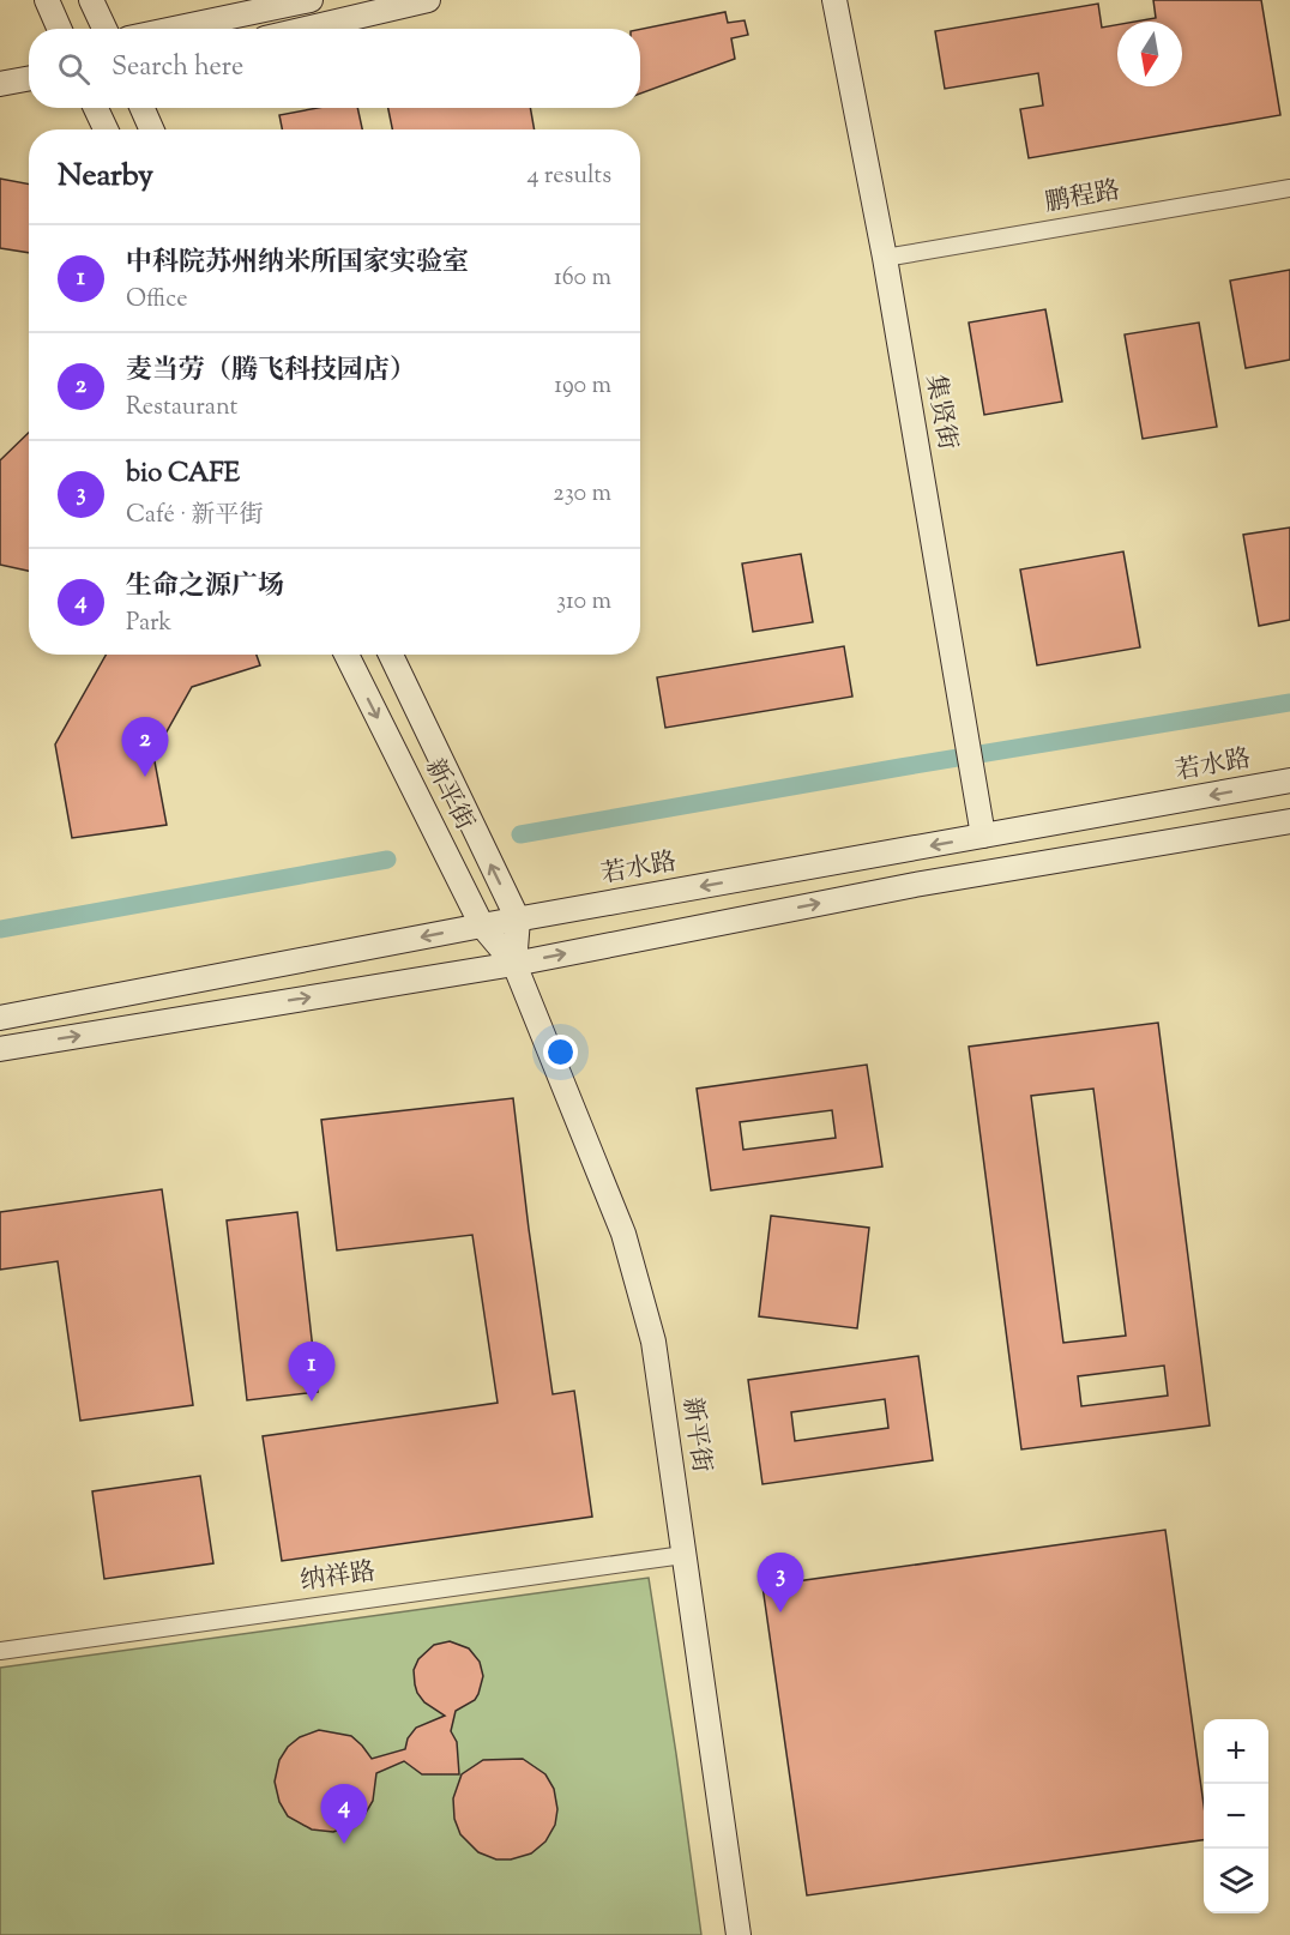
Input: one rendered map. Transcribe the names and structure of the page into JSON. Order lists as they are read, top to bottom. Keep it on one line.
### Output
{"streets":{"main road":["集贤街","若水路","新平街"],"street":["鹏程路","纳祥路"]},"crossings":[["鹏程路","集贤街"],["集贤街","若水路"],["若水路","新平街"],["新平街","纳祥路"]],"north":"bottom","page":{"search":"Search here","heading":["Nearby","4 results"],"list":[{"mark":"1","name":"中科院苏州纳米所国家实验室","note":"Office","value":"160 m"},{"mark":"2","name":"麦当劳（腾飞科技园店）","note":"Restaurant","value":"190 m"},{"mark":"3","name":"bio CAFE","note":"Café · 新平街","value":"230 m"},{"mark":"4","name":"生命之源广场","note":"Park","value":"310 m"}],"pins":["2","1","3","4"],"map_buttons":["+","−"]}}
